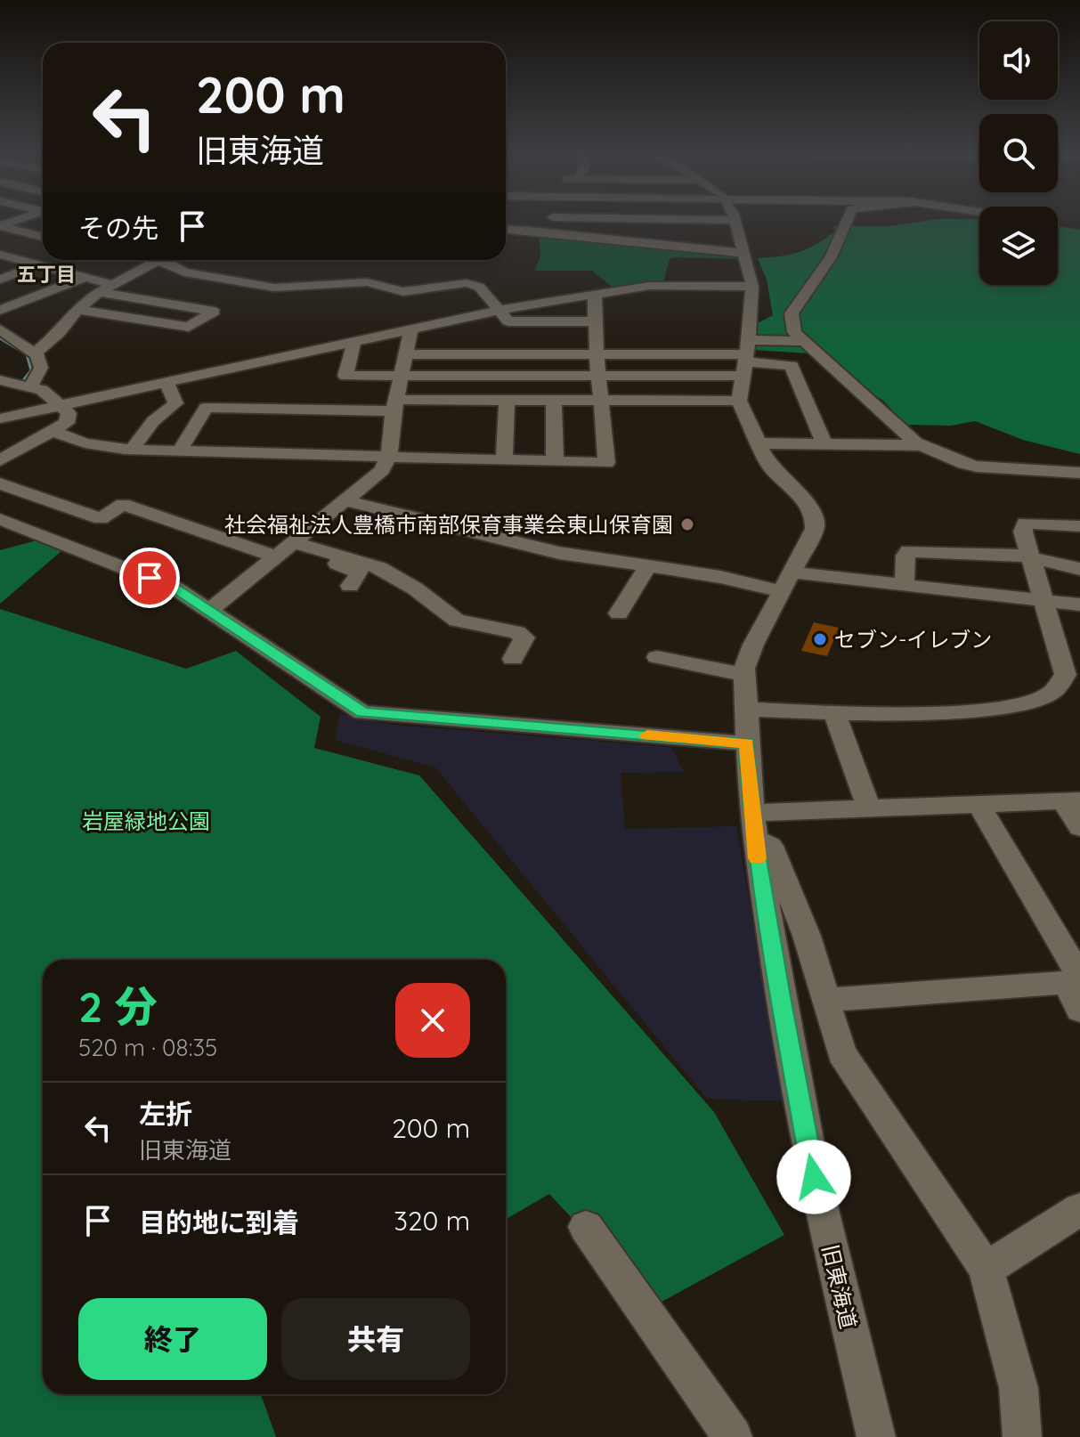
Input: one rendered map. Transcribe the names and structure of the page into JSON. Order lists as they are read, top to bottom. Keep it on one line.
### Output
{"streets":{"street":["旧東海道"]},"districts":["五丁目"],"parks":["岩屋緑地公園"],"places":["社会福祉法人豊橋市南部保育事業会東山保育園","セブン-イレブン"],"page":{"turn":["200 m","旧東海道"],"then":"その先","heading":["2 分","520 m · 08:35"],"list":[{"name":"左折","note":"旧東海道","value":"200 m"},{"name":"目的地に到着","value":"320 m"}],"buttons":["終了","共有"]}}
